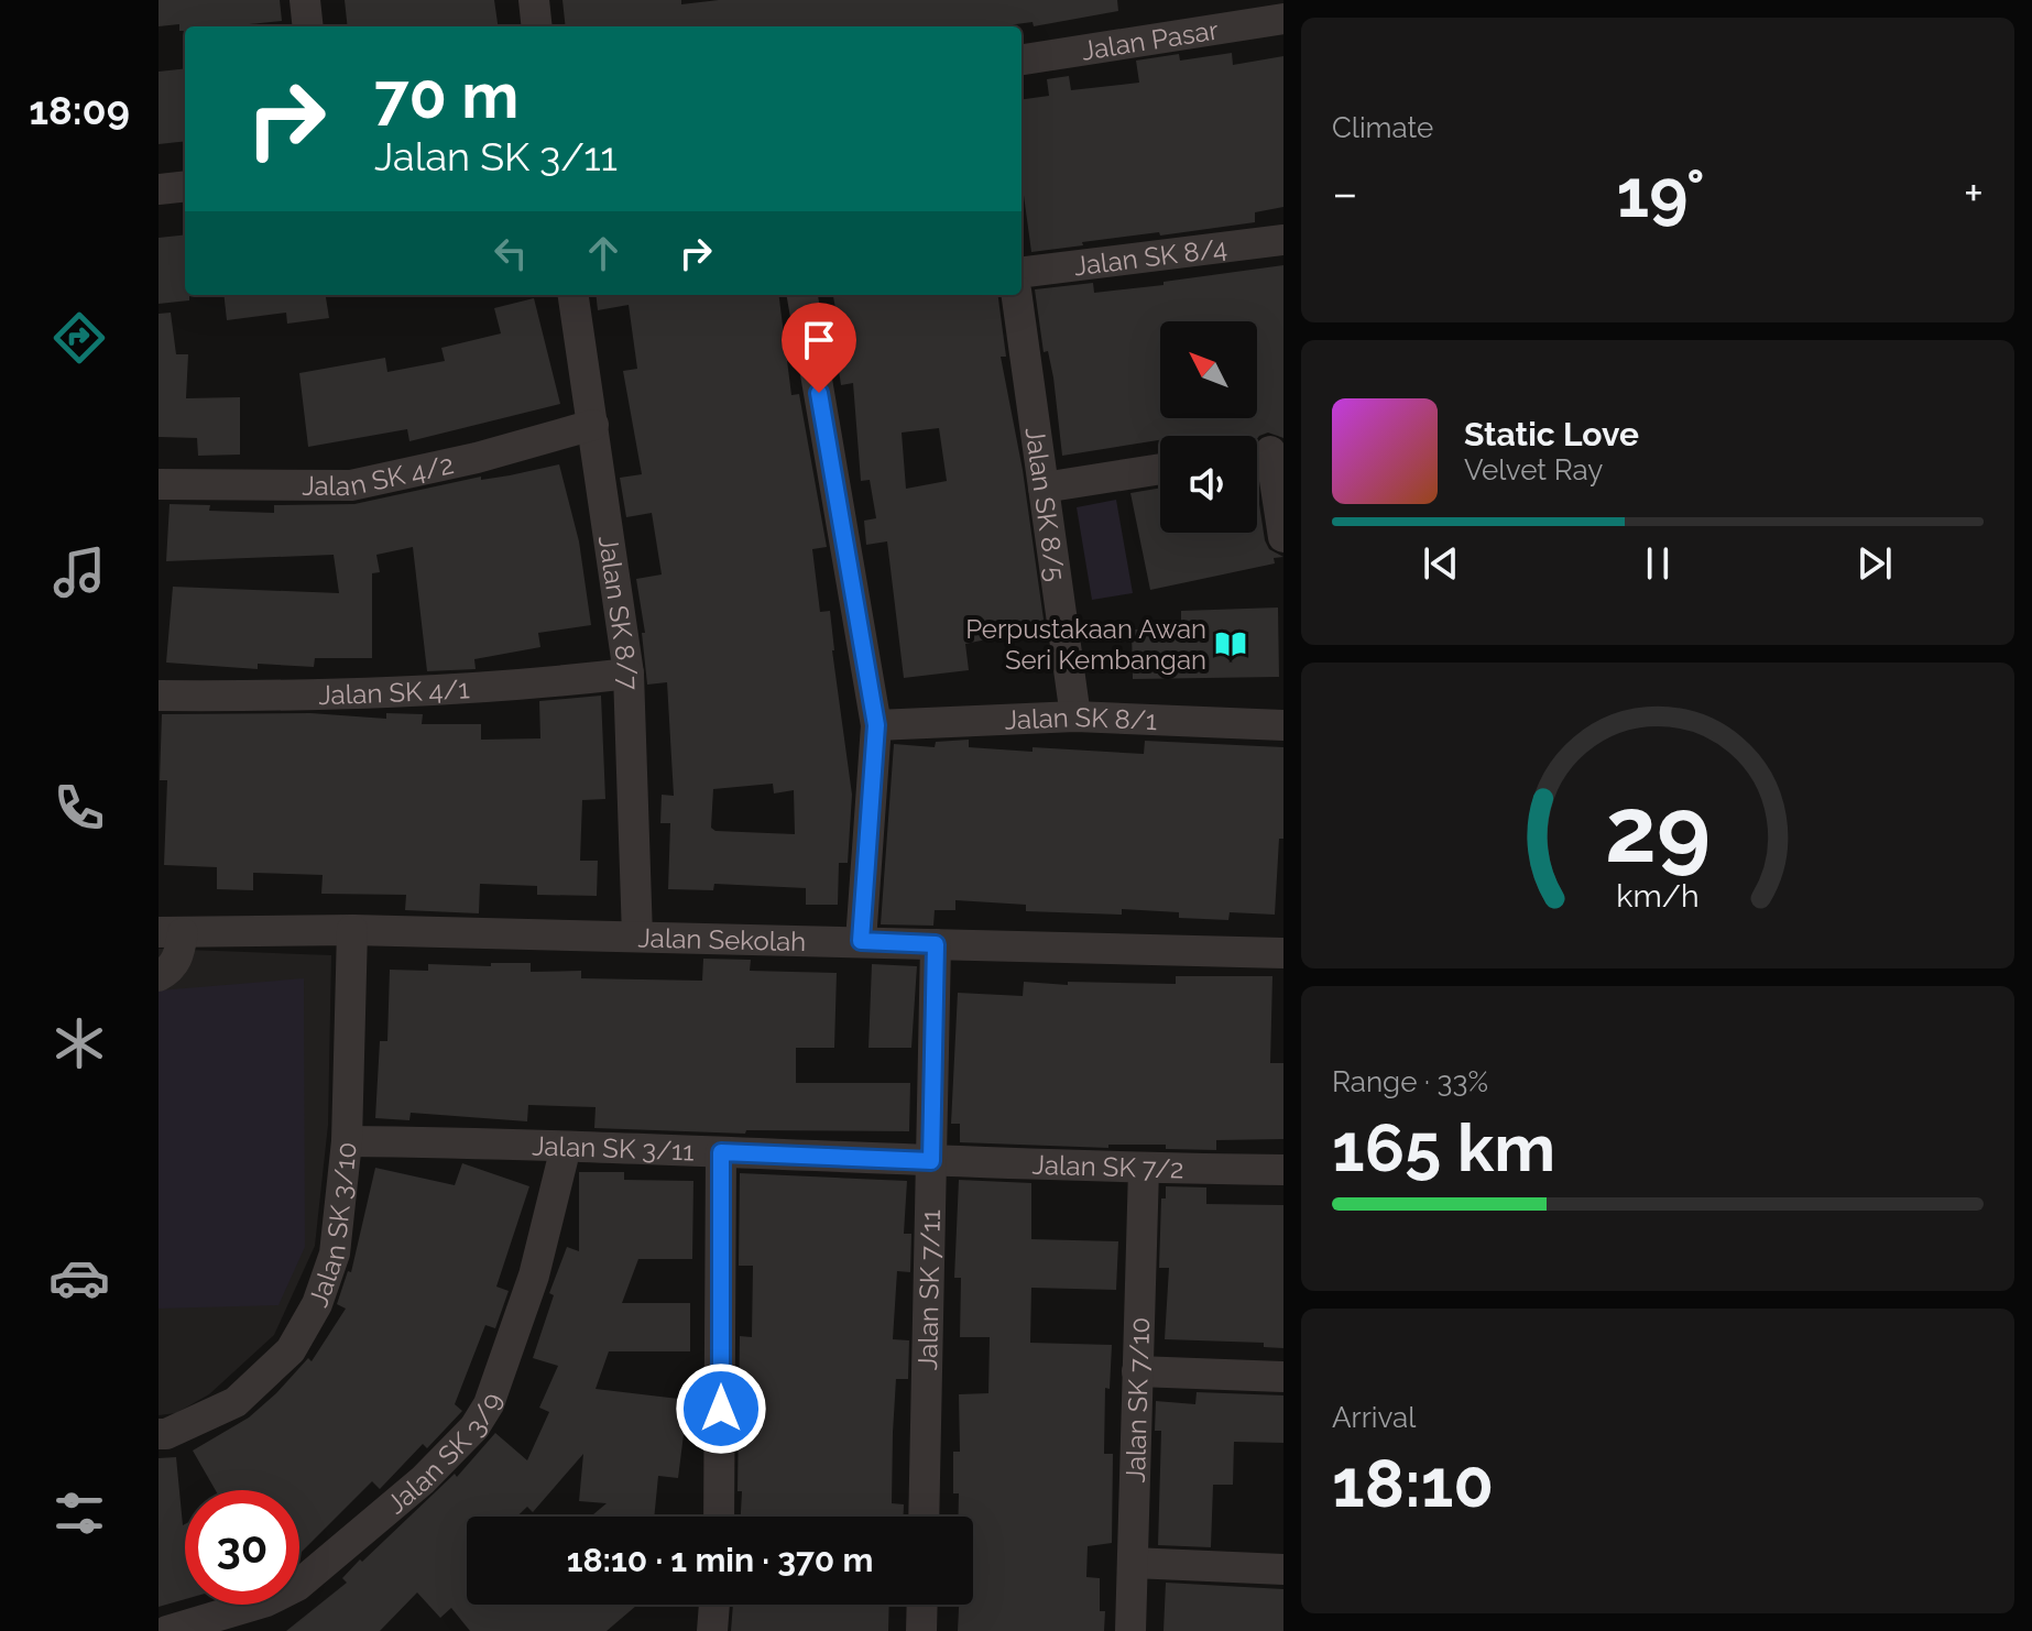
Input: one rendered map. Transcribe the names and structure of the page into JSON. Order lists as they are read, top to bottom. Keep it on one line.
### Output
{"streets":{"street":["Jalan Pasar","Jalan SK 8/4","Jalan SK 4/2","Jalan SK 8/5","Jalan SK 8/7","Jalan SK 4/1","Jalan SK 8/1","Jalan Sekolah","Jalan SK 3/11","Jalan SK 7/2","Jalan SK 3/10","Jalan SK 7/11","Jalan SK 7/10","Jalan SK 3/9"]},"crossings":[["Jalan SK 4/2","Jalan SK 8/7"],["Jalan SK 8/5","Jalan SK 8/1"],["Jalan SK 8/7","Jalan SK 4/1"],["Jalan SK 8/7","Jalan Sekolah"],["Jalan Sekolah","Jalan SK 3/10"],["Jalan Sekolah","Jalan SK 7/11"],["Jalan SK 3/11","Jalan SK 7/2"],["Jalan SK 3/11","Jalan SK 3/10"],["Jalan SK 3/11","Jalan SK 7/11"],["Jalan SK 3/11","Jalan SK 3/9"],["Jalan SK 7/2","Jalan SK 7/11"],["Jalan SK 7/2","Jalan SK 7/10"]],"places":{"library":["Perpustakaan Awan Seri Kembangan"]},"north":"top left","page":{"tabs":"18:09","tile":["Climate",["Range · 33%","165 km"],["Arrival","18:10"]],"turn":["70 m","Jalan SK 3/11"],"heat":["−","19°","+"],"song":["Static Love","Velvet Ray"],"limit":"30","trip":"18:10 · 1 min · 370 m","gauge":["29","km/h"]}}
